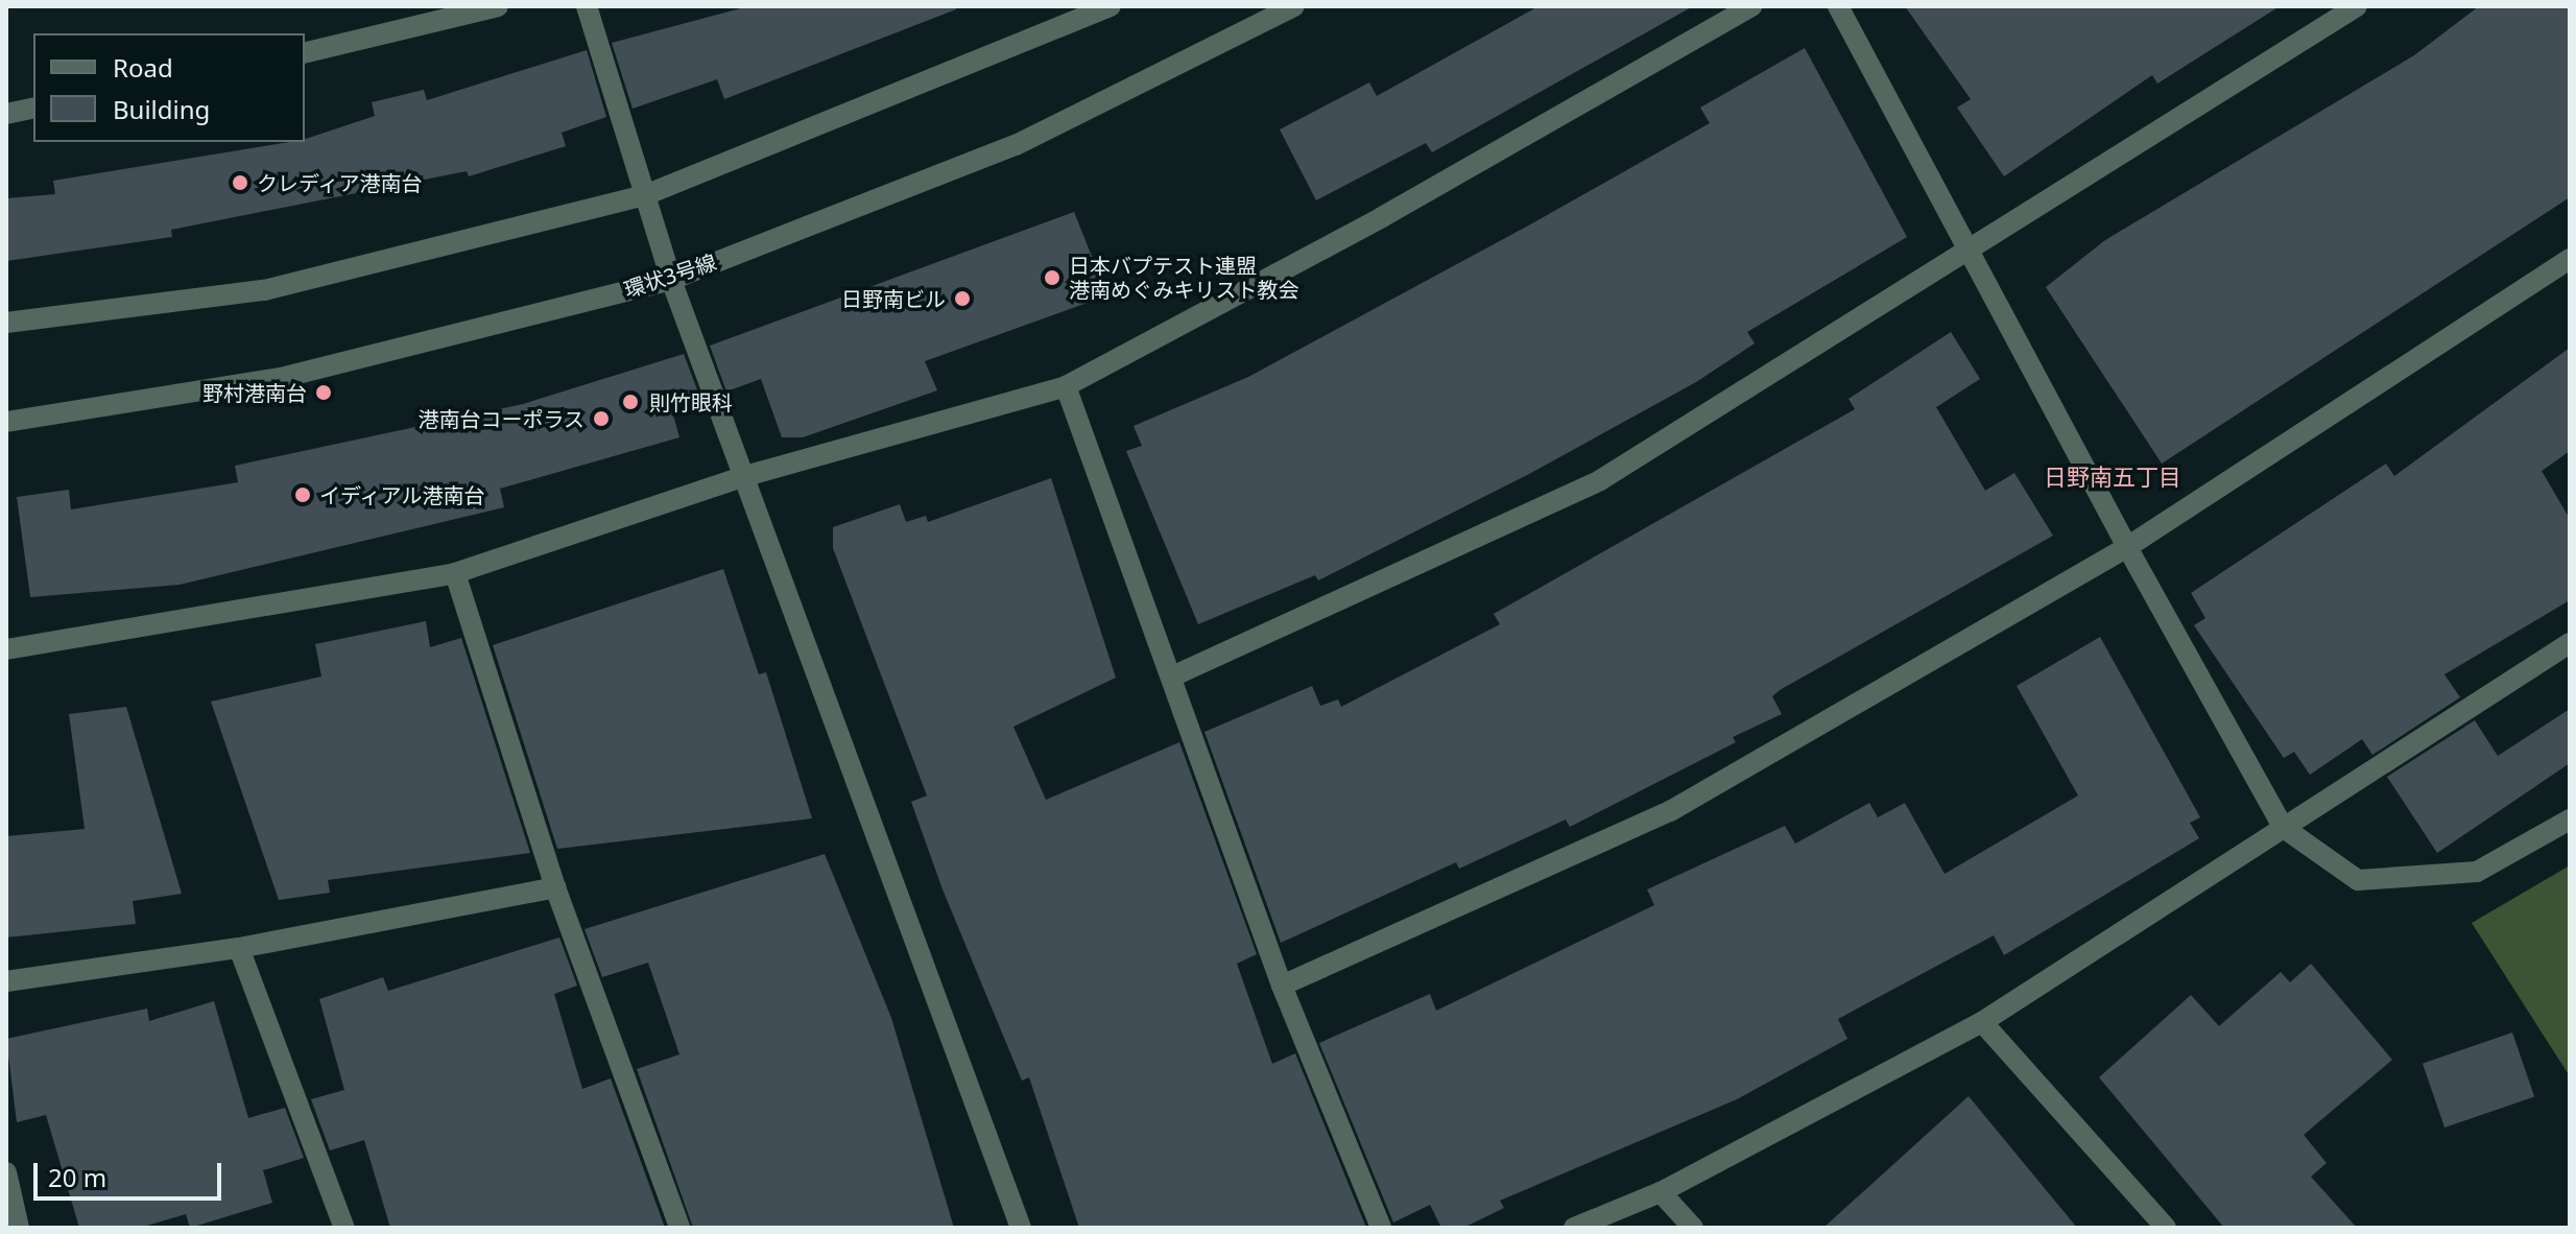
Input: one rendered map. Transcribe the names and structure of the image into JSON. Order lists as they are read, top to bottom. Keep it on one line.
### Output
{"streets":{"street":["環状3号線"]},"districts":["日野南五丁目"],"places":["クレディア港南台","日本バプテスト連盟 港南めぐみキリスト教会","日野南ビル","野村港南台","則竹眼科","港南台コーポラス","イディアル港南台"],"legend":["Road","Building"],"scale_bar":"20 m"}
